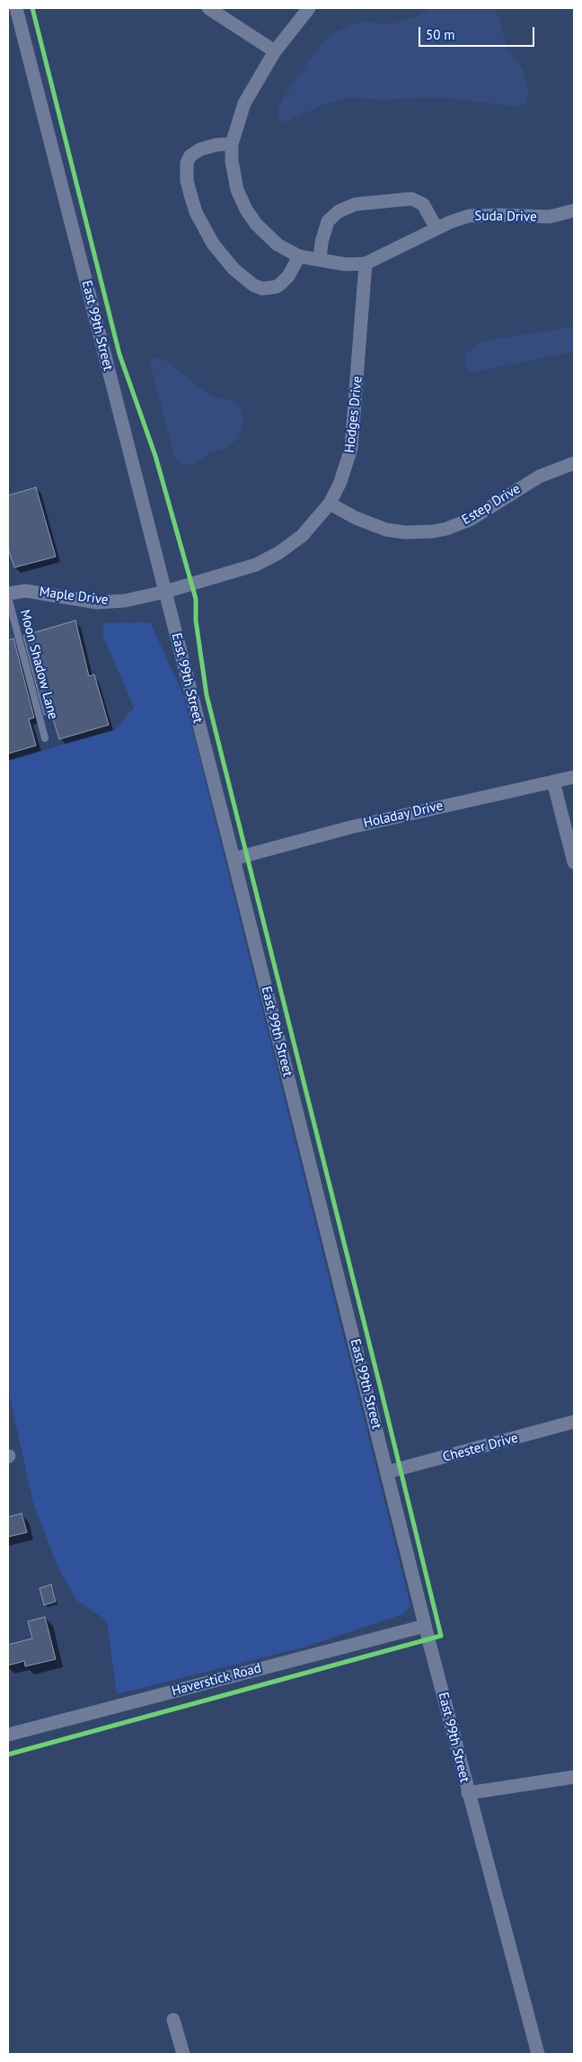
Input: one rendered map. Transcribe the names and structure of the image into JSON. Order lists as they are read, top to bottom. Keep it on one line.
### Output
{"streets":{"street":["Suda Drive","East 99th Street","Hodges Drive","Estep Drive","Maple Drive","Holaday Drive","Chester Drive","Haverstick Road"],"lane":["Moon Shadow Lane"]},"crossings":[["Suda Drive","Hodges Drive"],["East 99th Street","Hodges Drive"],["East 99th Street","Maple Drive"],["East 99th Street","Holaday Drive"],["East 99th Street","Chester Drive"],["East 99th Street","Haverstick Road"],["Hodges Drive","Estep Drive"],["Hodges Drive","Maple Drive"],["Maple Drive","Moon Shadow Lane"]],"scale_bar":"50 m"}
